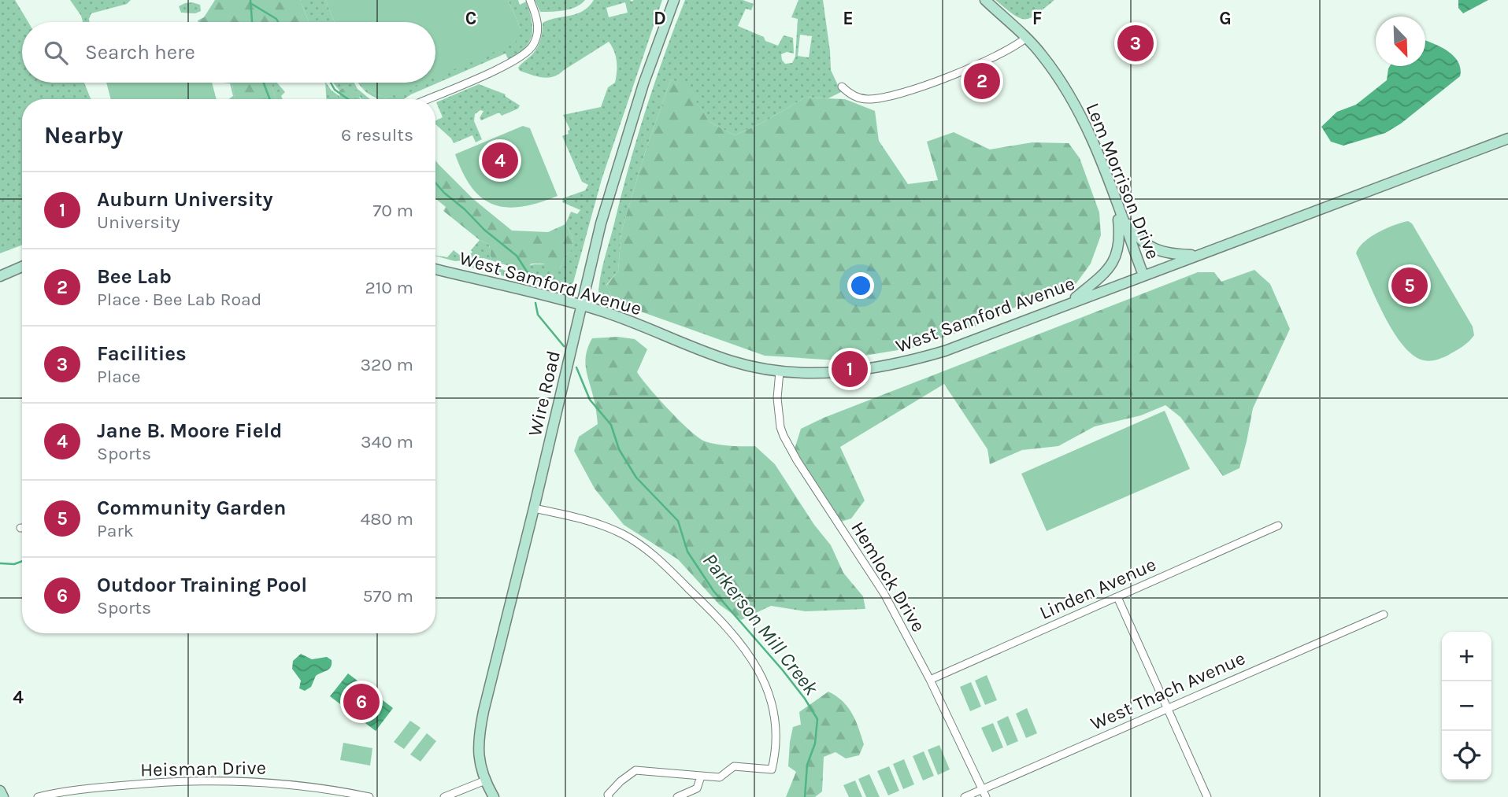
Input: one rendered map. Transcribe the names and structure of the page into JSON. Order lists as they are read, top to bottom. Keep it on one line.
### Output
{"streets":{"street":["Lem Morrison Drive","West Samford Avenue","Wire Road","Hemlock Drive","Linden Avenue","West Thach Avenue","Heisman Drive"]},"crossings":[["Lem Morrison Drive","West Samford Avenue"],["West Samford Avenue","Wire Road"],["West Samford Avenue","Hemlock Drive"],["Hemlock Drive","Linden Avenue"],["Hemlock Drive","West Thach Avenue"]],"water":["Parkerson Mill Creek"],"north":"bottom right","page":{"pins":["3","2","4","5","1","6"],"search":"Search here","heading":["Nearby","6 results"],"list":[{"mark":"1","name":"Auburn University","note":"University","value":"70 m"},{"mark":"2","name":"Bee Lab","note":"Place · Bee Lab Road","value":"210 m"},{"mark":"3","name":"Facilities","note":"Place","value":"320 m"},{"mark":"4","name":"Jane B. Moore Field","note":"Sports","value":"340 m"},{"mark":"5","name":"Community Garden","note":"Park","value":"480 m"},{"mark":"6","name":"Outdoor Training Pool","note":"Sports","value":"570 m"}],"map_buttons":["+","−"]},"grid":{"columns":["C","D","E","F","G"],"rows":["4"]}}
